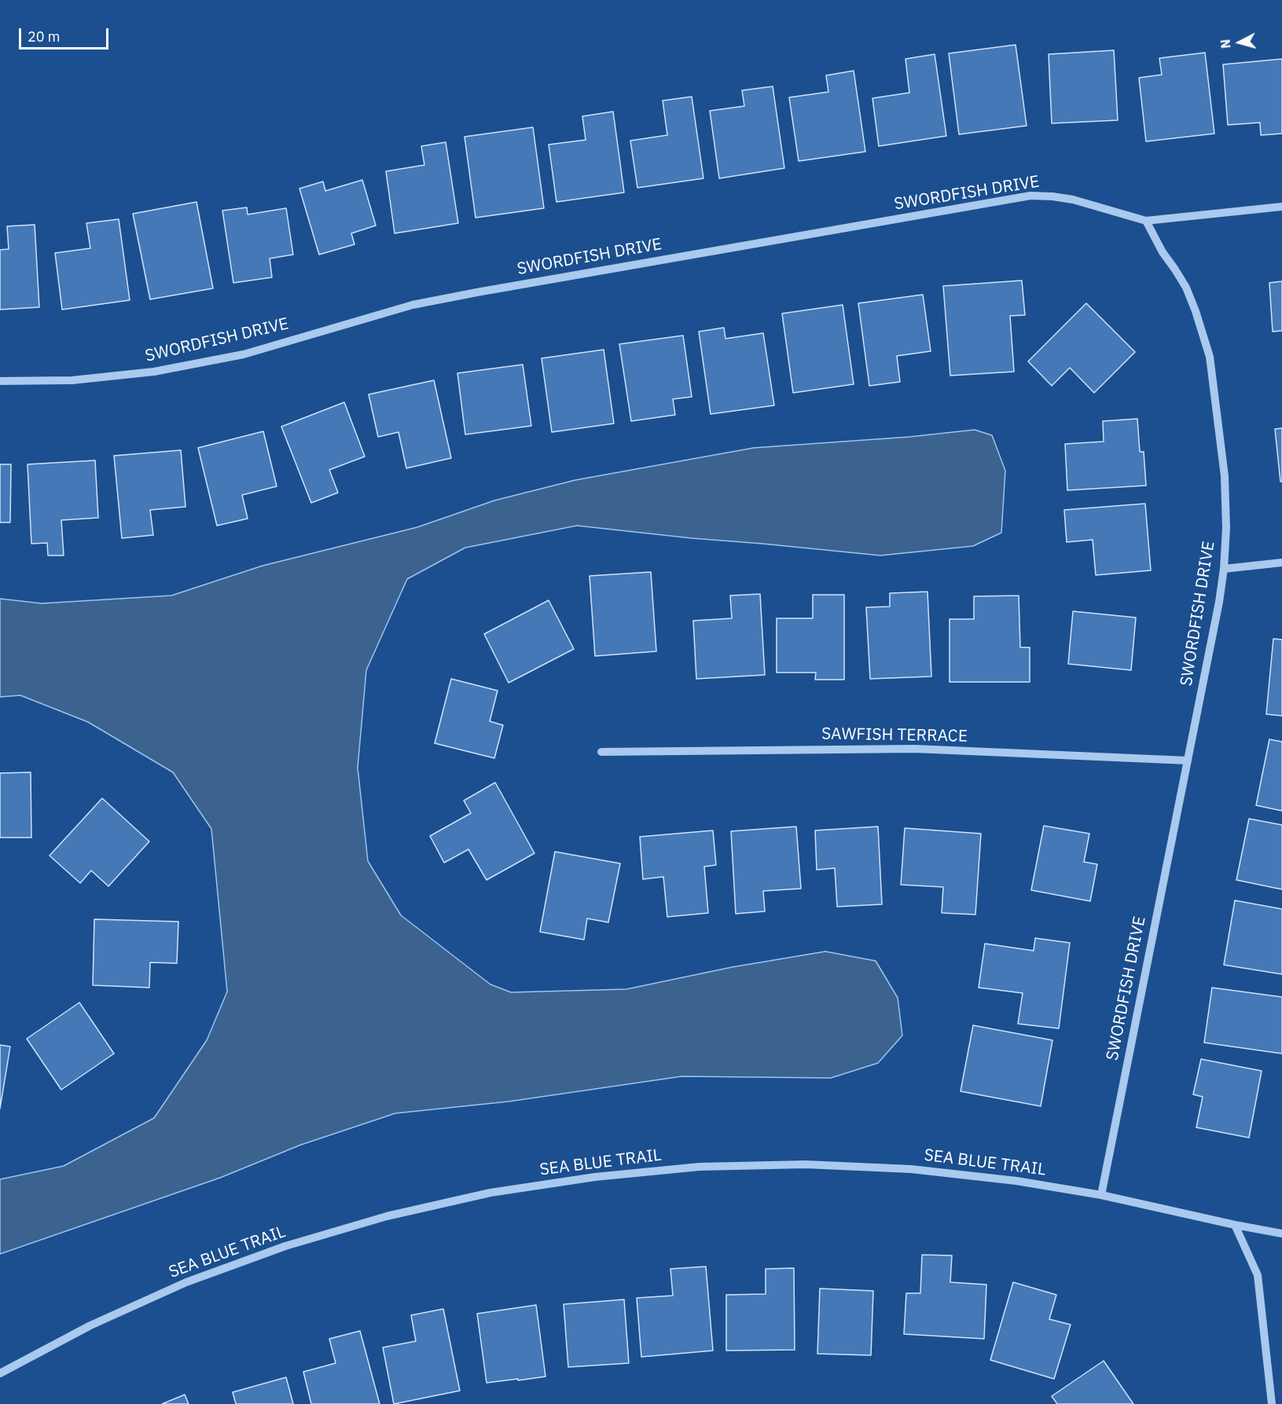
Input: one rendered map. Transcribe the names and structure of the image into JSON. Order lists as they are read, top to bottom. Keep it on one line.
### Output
{"streets":{"street":["SWORDFISH DRIVE","SAWFISH TERRACE","SEA BLUE TRAIL"]},"crossings":[["SWORDFISH DRIVE","SAWFISH TERRACE"],["SWORDFISH DRIVE","SEA BLUE TRAIL"]],"scale_bar":"20 m","north":"left"}
